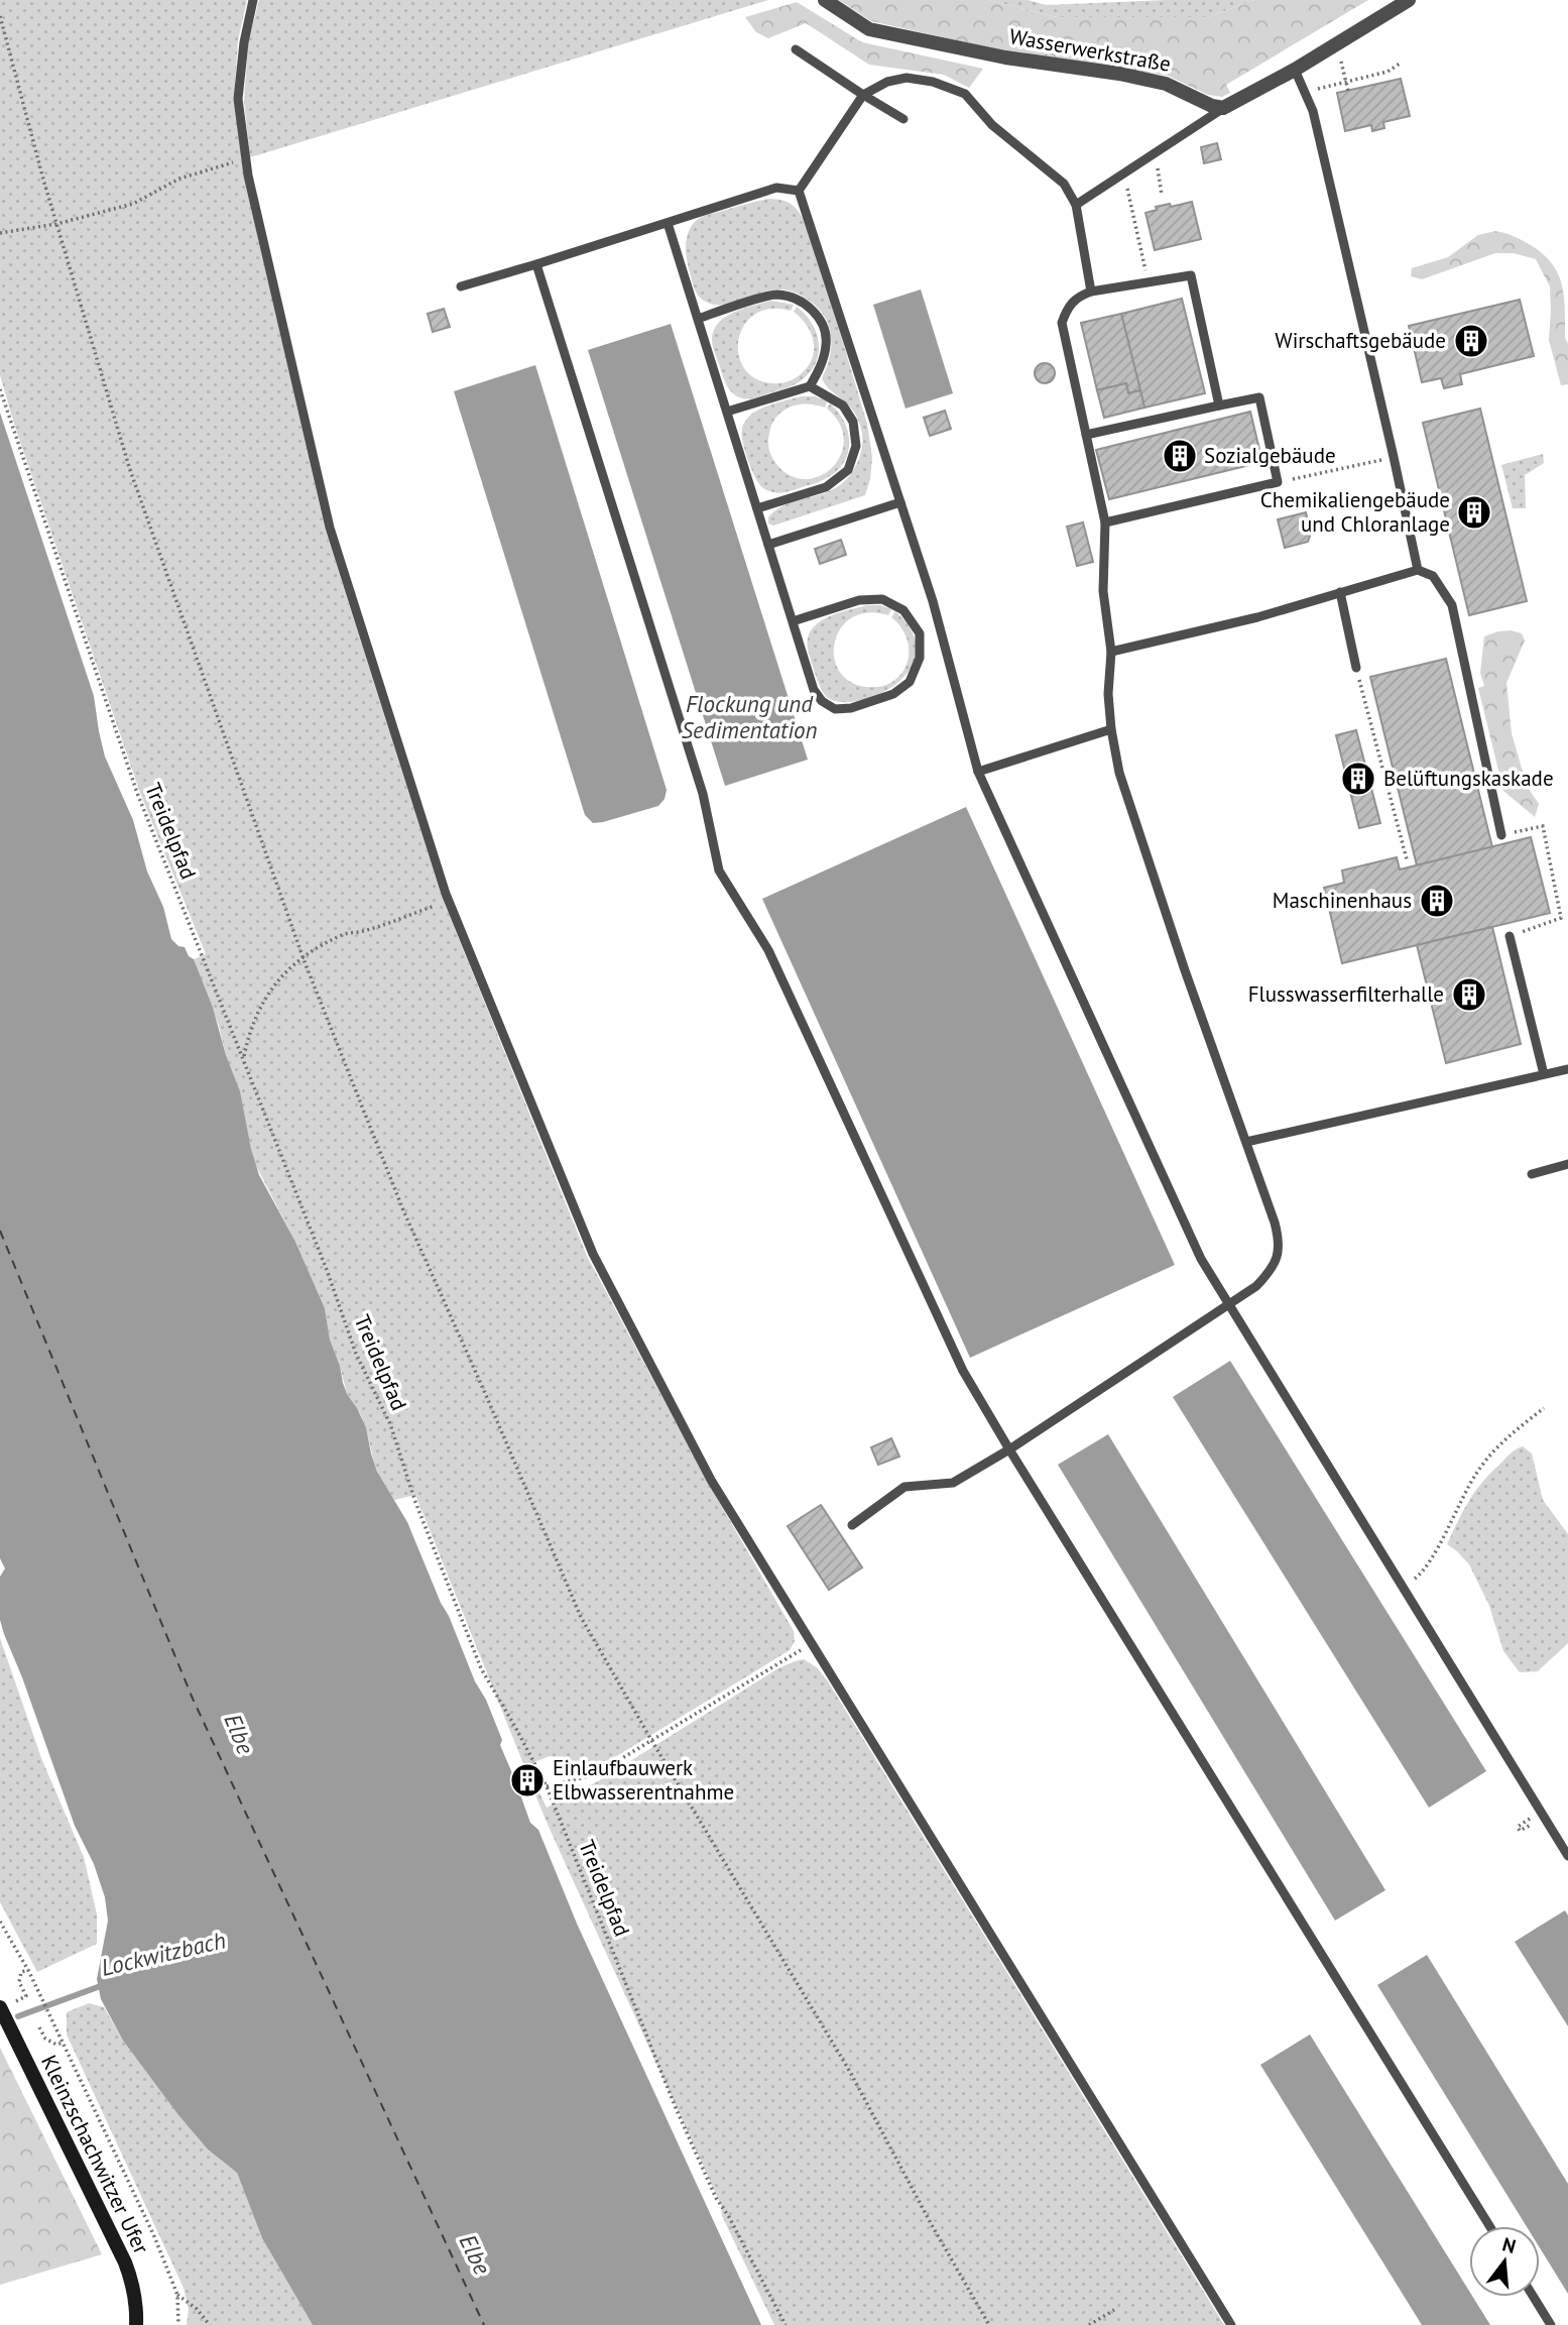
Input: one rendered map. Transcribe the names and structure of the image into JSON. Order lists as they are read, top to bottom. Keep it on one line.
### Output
{"streets":{"street":["Wasserwerkstraße","Kleinzschachwitzer Ufer"],"path":["Treidelpfad"]},"water":["Flockung und Sedimentation","Elbe","Lockwitzbach"],"places":{"building":["Wirschaftsgebäude","Sozialgebäude","Chemikaliengebäude und Chloranlage","Belüftungskaskade","Maschinenhaus","Flusswasserfilterhalle","Einlaufbauwerk Elbwasserentnahme"]},"north":"top"}
